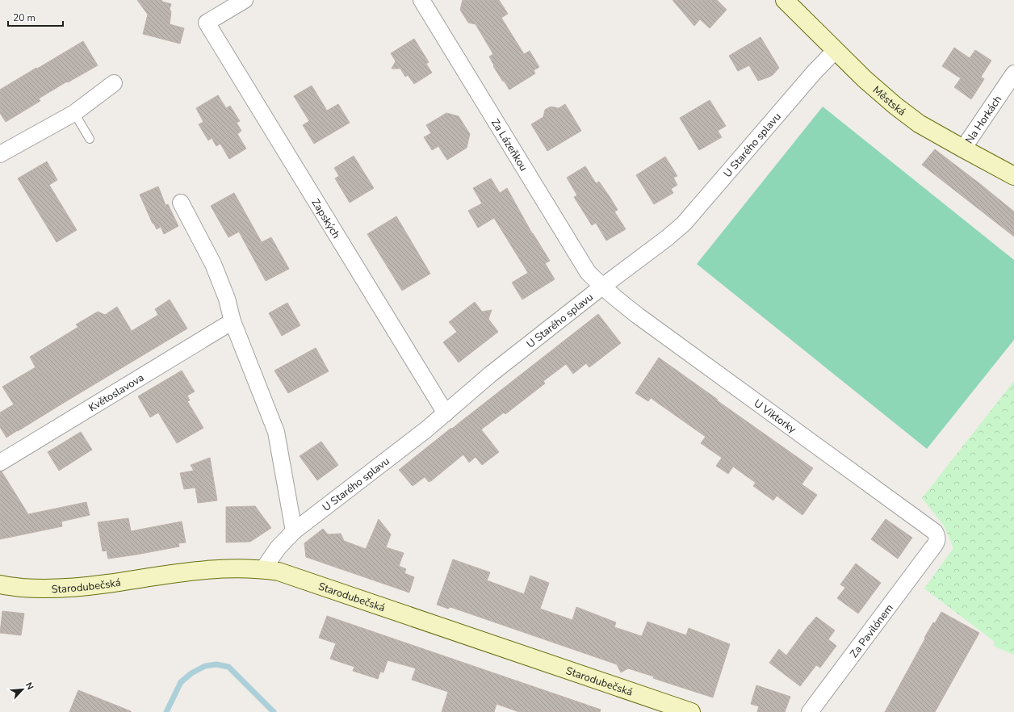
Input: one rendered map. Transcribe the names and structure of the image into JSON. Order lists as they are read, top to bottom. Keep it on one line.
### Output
{"streets":{"street":["Městská","Na Horkách","U Starého splavu","Za Lázeňkou","Zapských","Květoslavova","U Viktorky","Starodubečská","Za Pavilónem"]},"crossings":[["Městská","Na Horkách"],["Městská","U Starého splavu"],["U Starého splavu","Za Lázeňkou"],["U Starého splavu","Zapských"],["U Starého splavu","U Viktorky"],["U Starého splavu","Starodubečská"],["Za Lázeňkou","U Viktorky"],["U Viktorky","Za Pavilónem"]],"scale_bar":"20 m","north":"top right"}
